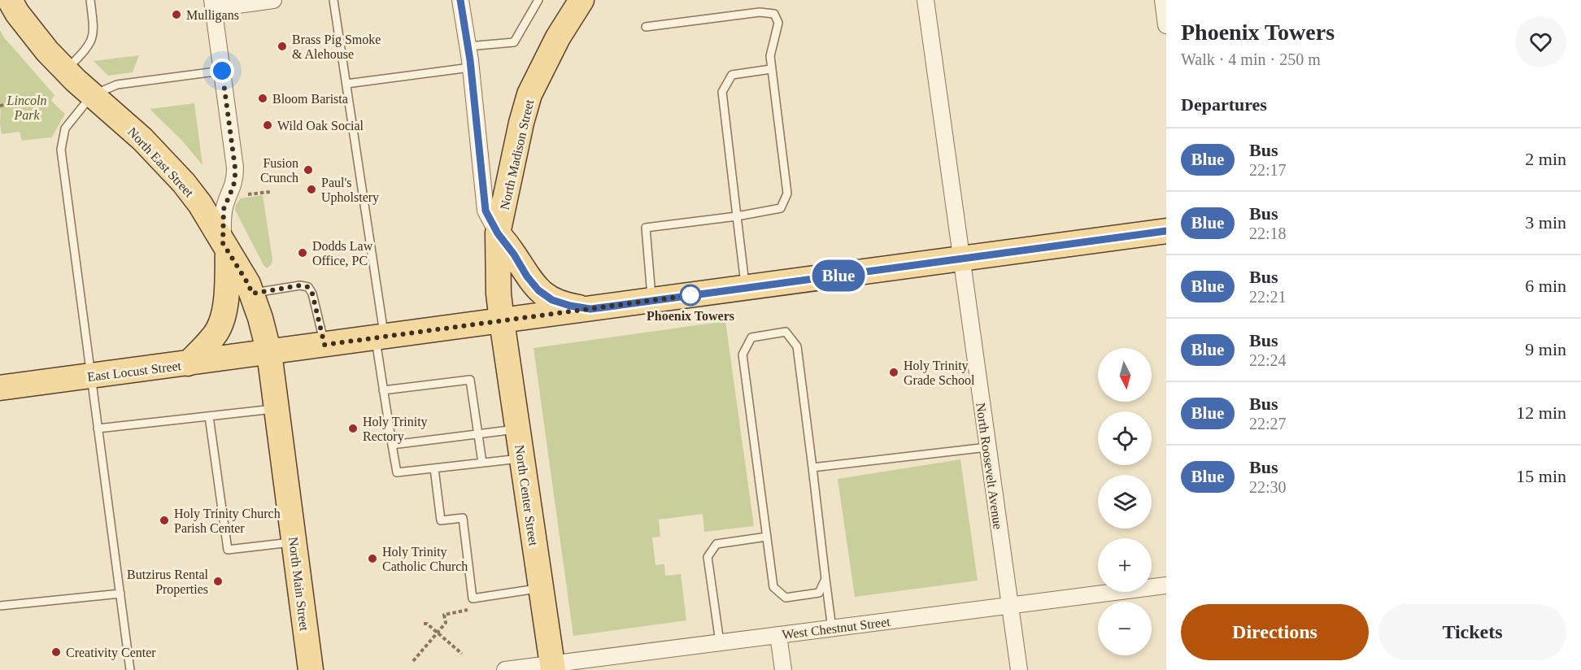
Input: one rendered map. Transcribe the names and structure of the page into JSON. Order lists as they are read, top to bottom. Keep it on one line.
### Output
{"streets":{"main road":["North Madison Street","North East Street","East Locust Street","North Center Street","North Main Street"],"street":["North Roosevelt Avenue","West Chestnut Street"]},"crossings":[["North Madison Street","East Locust Street"],["North Madison Street","North Center Street"],["North East Street","East Locust Street"],["North East Street","North Main Street"],["East Locust Street","North Roosevelt Avenue"],["East Locust Street","North Center Street"],["East Locust Street","North Main Street"],["North Roosevelt Avenue","West Chestnut Street"],["North Center Street","West Chestnut Street"]],"parks":["Lincoln Park"],"places":["Mulligans","Brass Pig Smoke & Alehouse","Bloom Barista","Wild Oak Social","Fusion Crunch","Paul's Upholstery","Dodds Law Office, PC","Phoenix Towers","Holy Trinity Grade School","Holy Trinity Rectory","Holy Trinity Church Parish Center","Holy Trinity Catholic Church","Butzirus Rental Properties","Creativity Center"],"lines":["bus line Blue"],"north":"bottom","page":{"on_map":"Blue","heading":[["Phoenix Towers","Walk · 4 min · 250 m"],"Departures"],"list":[{"mark":"Blue","name":"Bus","note":"22:17","value":"2 min"},{"mark":"Blue","name":"Bus","note":"22:18","value":"3 min"},{"mark":"Blue","name":"Bus","note":"22:21","value":"6 min"},{"mark":"Blue","name":"Bus","note":"22:24","value":"9 min"},{"mark":"Blue","name":"Bus","note":"22:27","value":"12 min"},{"mark":"Blue","name":"Bus","note":"22:30","value":"15 min"}],"map_buttons":["+","−"],"buttons":["Directions","Tickets"]}}
